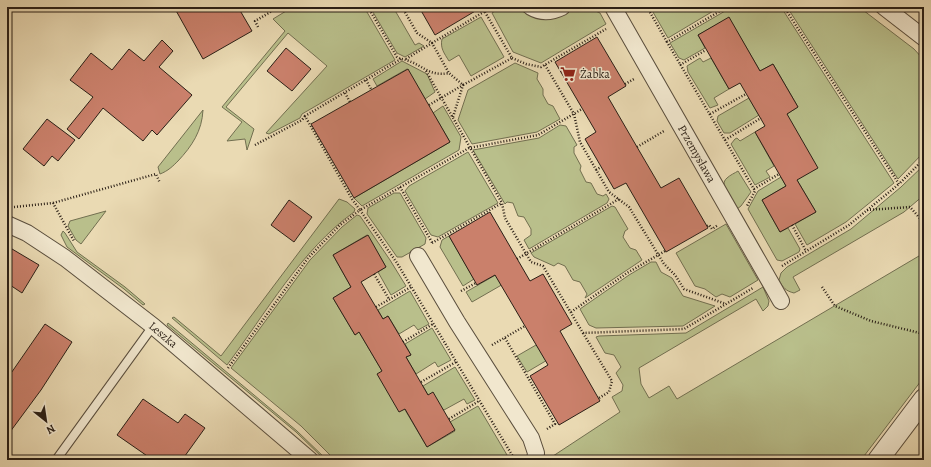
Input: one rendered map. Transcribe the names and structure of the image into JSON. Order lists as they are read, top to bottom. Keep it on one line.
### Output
{"streets":{"street":["Przemysława","Leszka"]},"places":{"supermarket":["Żabka"]},"north":"bottom right"}
